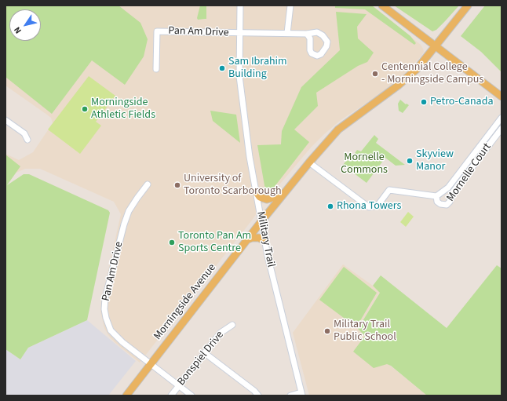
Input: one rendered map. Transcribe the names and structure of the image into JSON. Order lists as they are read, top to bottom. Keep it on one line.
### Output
{"streets":{"main road":["Morningside Avenue"],"street":["Pan Am Drive","Mornelle Court","Military Trail","Bonspiel Drive"]},"crossings":[["Pan Am Drive","Military Trail"],["Pan Am Drive","Morningside Avenue"],["Pan Am Drive","Bonspiel Drive"],["Mornelle Court","Morningside Avenue"],["Military Trail","Morningside Avenue"]],"parks":["Mornelle Commons"],"places":["Sam Ibrahim Building","Centennial College - Morningside Campus","Petro-Canada","Morningside Athletic Fields","Skyview Manor","University of Toronto Scarborough","Rhona Towers","Toronto Pan Am Sports Centre","Military Trail Public School"],"north":"bottom left"}
